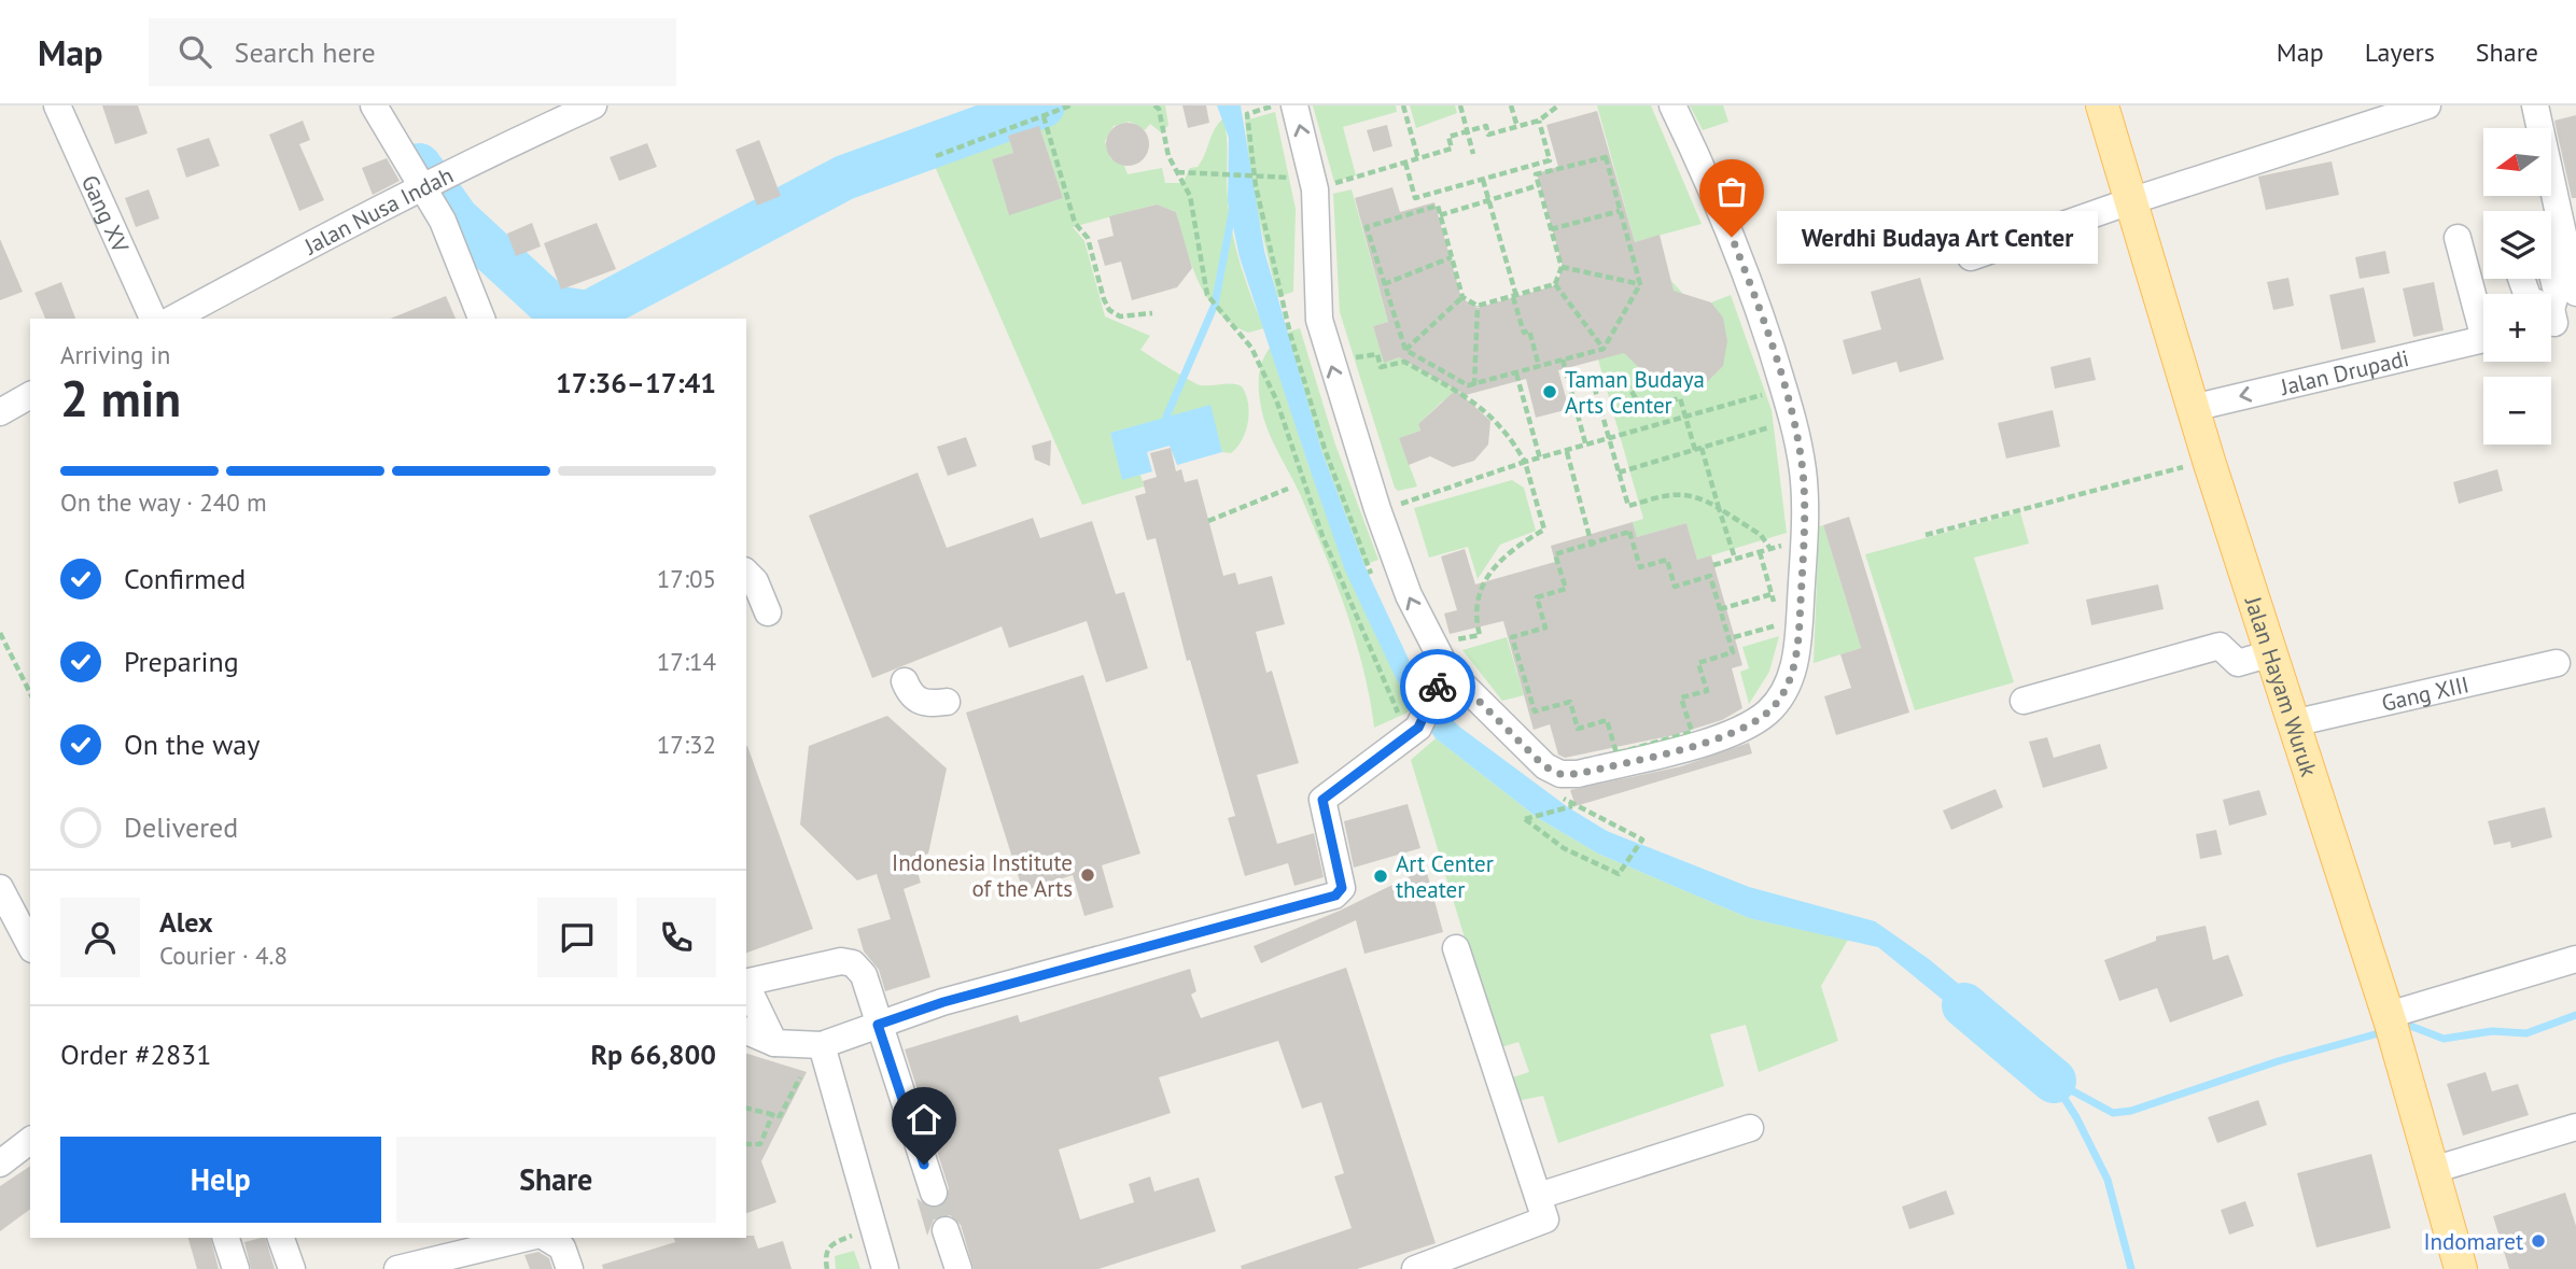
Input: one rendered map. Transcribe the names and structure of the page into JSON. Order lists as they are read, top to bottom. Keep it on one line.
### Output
{"streets":{"main road":["Jalan Hayam Wuruk"],"street":["Jalan Nusa Indah","Gang XV","Jalan Drupadi","Gang XIII"]},"crossings":[["Jalan Drupadi","Jalan Hayam Wuruk"],["Jalan Hayam Wuruk","Gang XIII"]],"places":["Werdhi Budaya Art Center","Taman Budaya Arts Center","Indonesia Institute of the Arts","Art Center theater","Indomaret"],"north":"left","page":{"header":"Map","search":"Search here","nav":["Map","Layers","Share"],"map_buttons":["+","−"],"bubble":"Werdhi Budaya Art Center","heading":["2 min","Arriving in","17:36–17:41"],"panel":["Alex","Courier · 4.8","Order #2831","Rp 66,800"],"bar":"On the way · 240 m","list":[["Confirmed","17:05"],["Preparing","17:14"],["On the way","17:32"],"Delivered"],"buttons":["Help","Share"]}}
